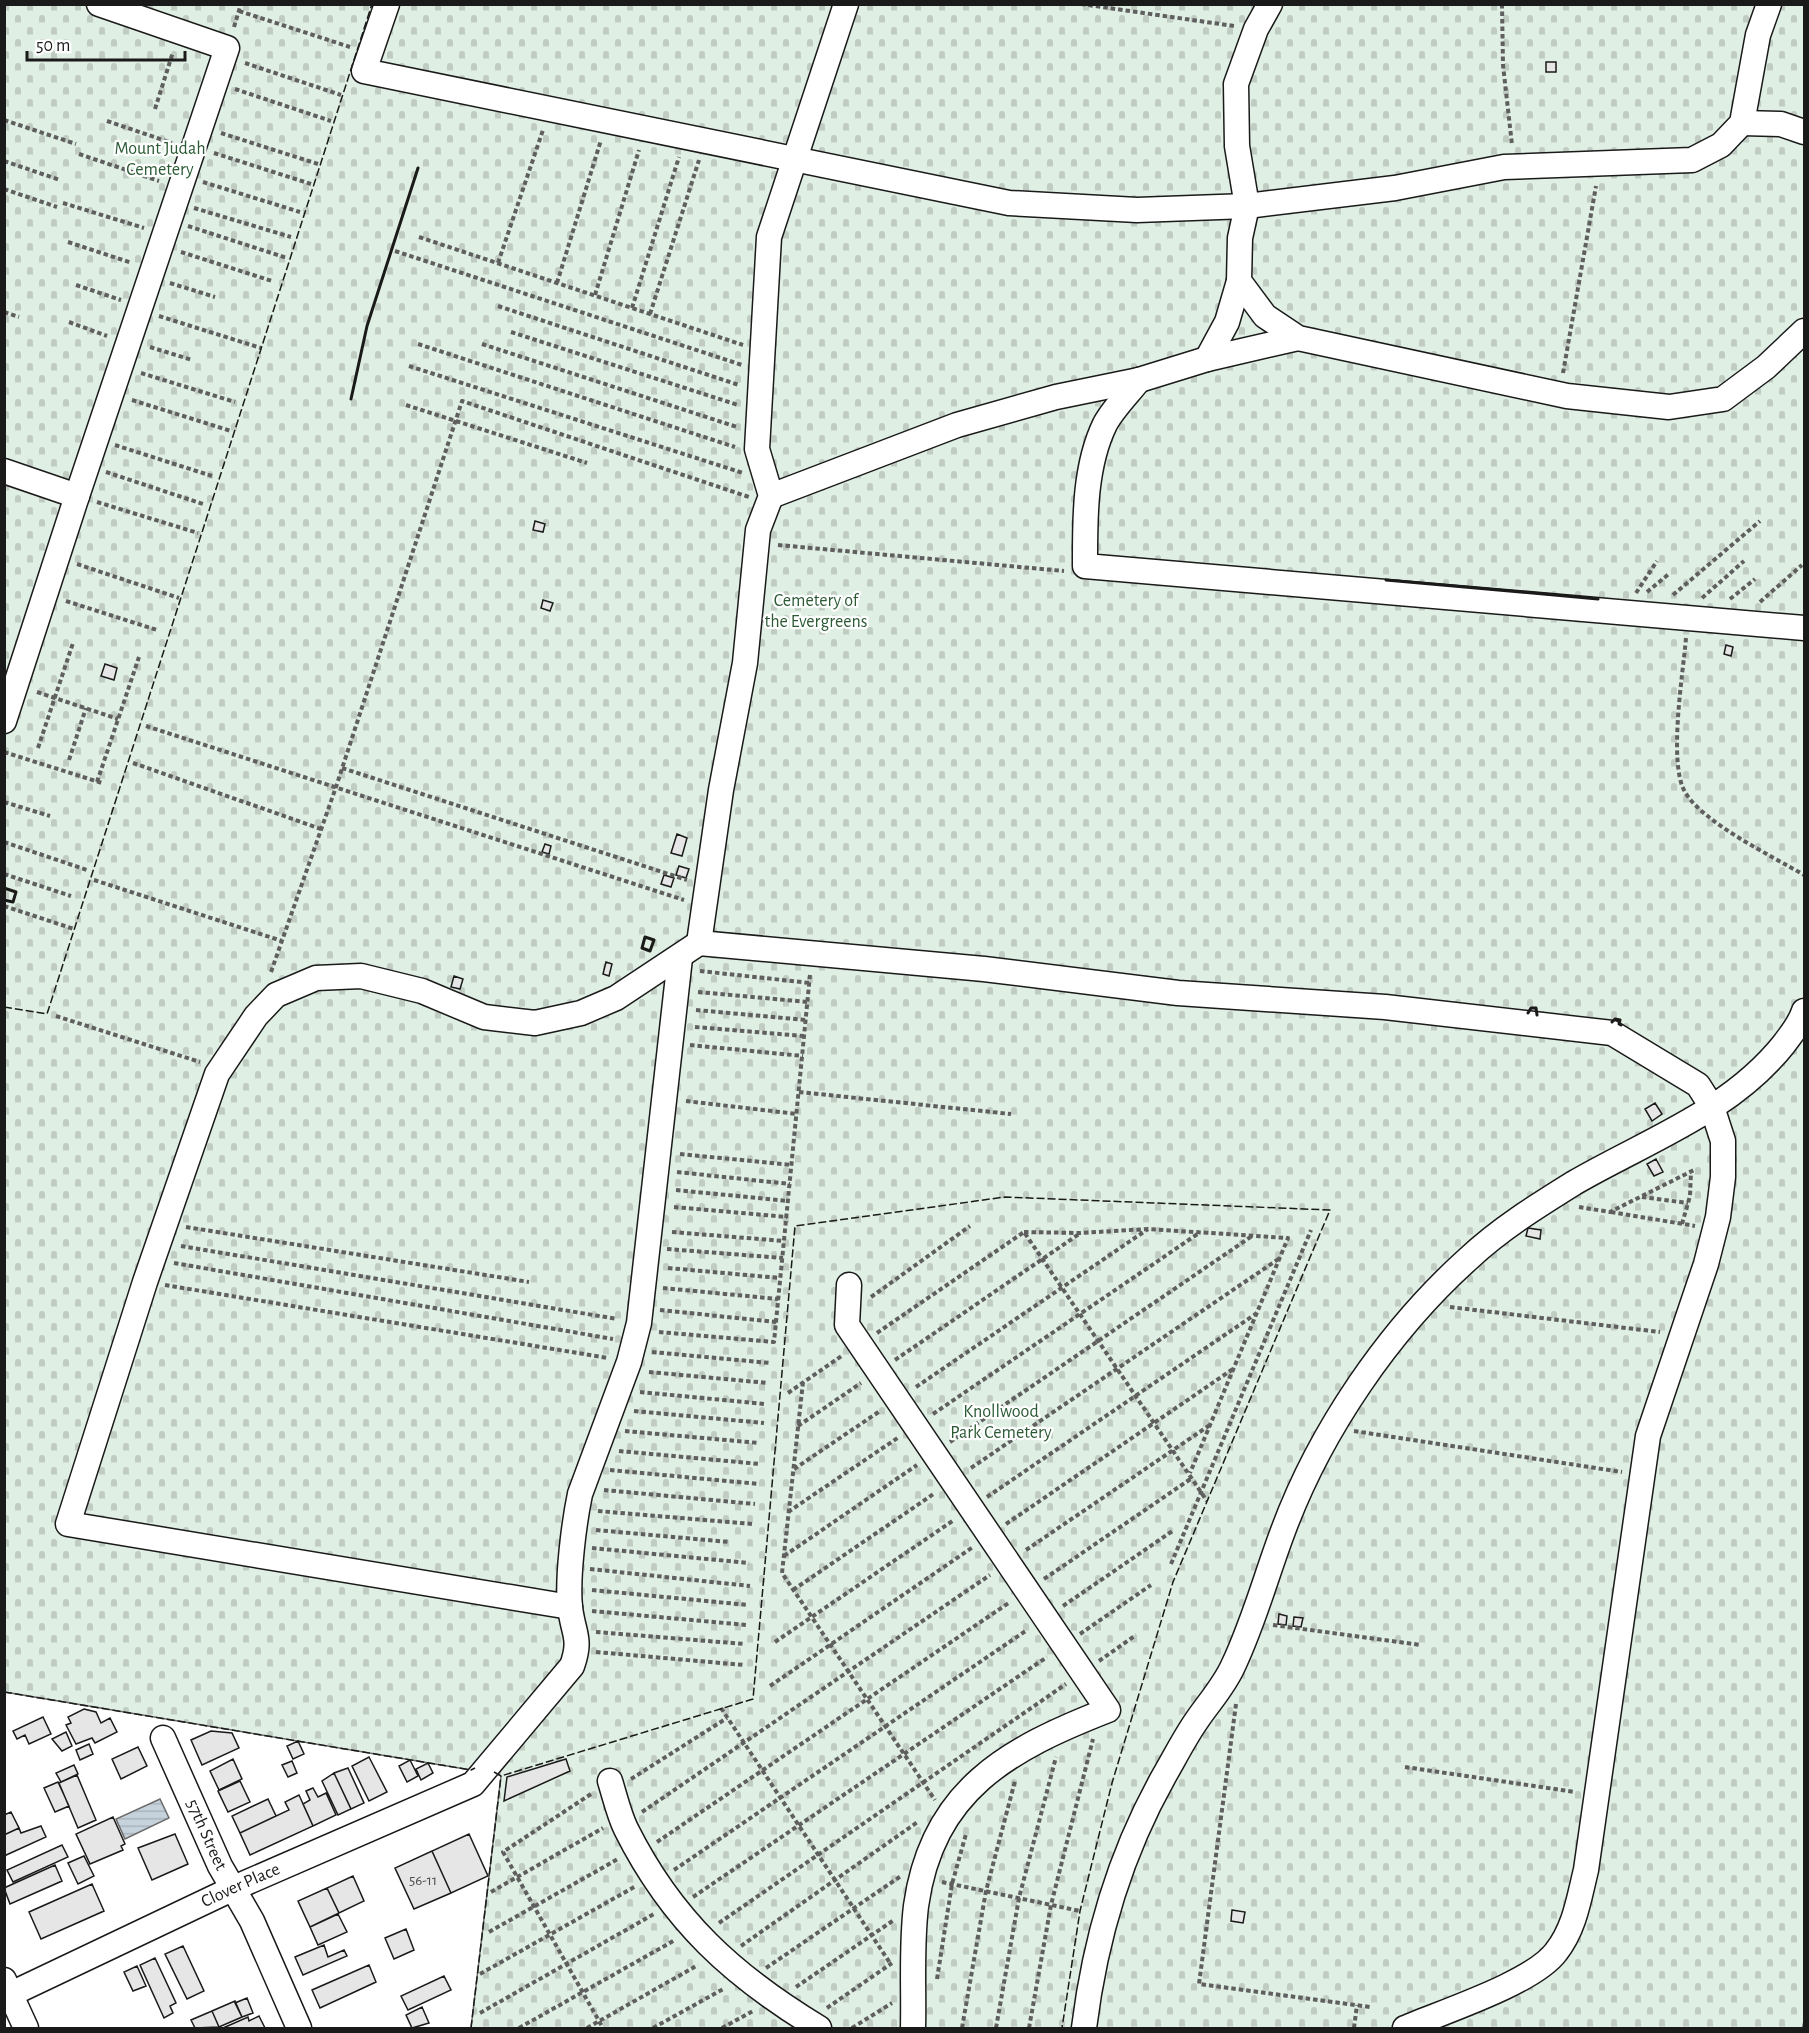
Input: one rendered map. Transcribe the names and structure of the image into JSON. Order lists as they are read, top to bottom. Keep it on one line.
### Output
{"streets":{"street":["57th Street","Clover Place"]},"crossings":[["57th Street","Clover Place"]],"parks":["Mount Judah Cemetery","Cemetery of the Evergreens","Knollwood Park Cemetery"],"house_numbers":["56-11"],"scale_bar":"50 m"}
